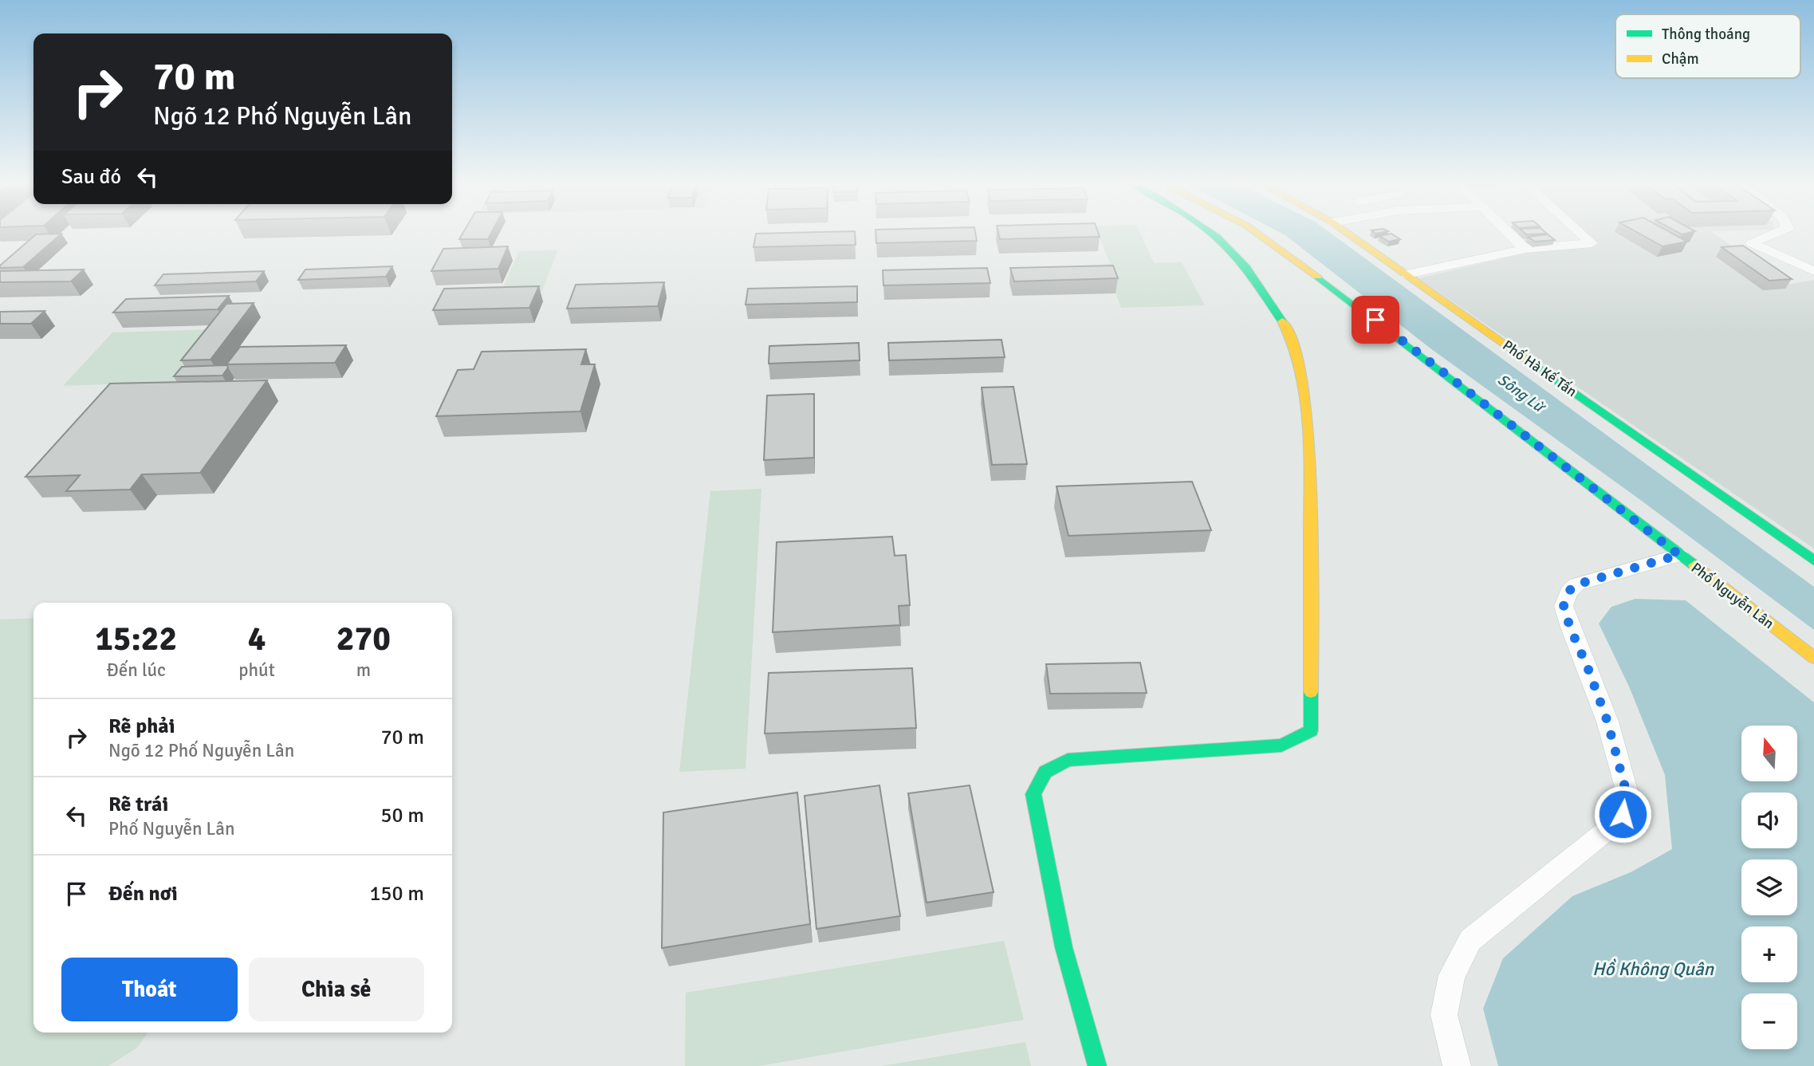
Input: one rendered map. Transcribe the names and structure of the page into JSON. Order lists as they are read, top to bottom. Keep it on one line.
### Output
{"streets":{"street":["Phố Hà Kế Tấn","Phố Nguyễn Lân"]},"water":["Sông Lừ","Hồ Không Quân"],"legend":["Thông thoáng","Chậm"],"north":"top","page":{"turn":["70 m","Ngõ 12 Phố Nguyễn Lân"],"then":"Sau đó","eta":["15:22","Đến lúc","4","phút","270","m"],"list":[{"name":"Rẽ phải","note":"Ngõ 12 Phố Nguyễn Lân","value":"70 m"},{"name":"Rẽ trái","note":"Phố Nguyễn Lân","value":"50 m"},{"name":"Đến nơi","value":"150 m"}],"map_buttons":["+","−"],"buttons":["Thoát","Chia sẻ"]}}
